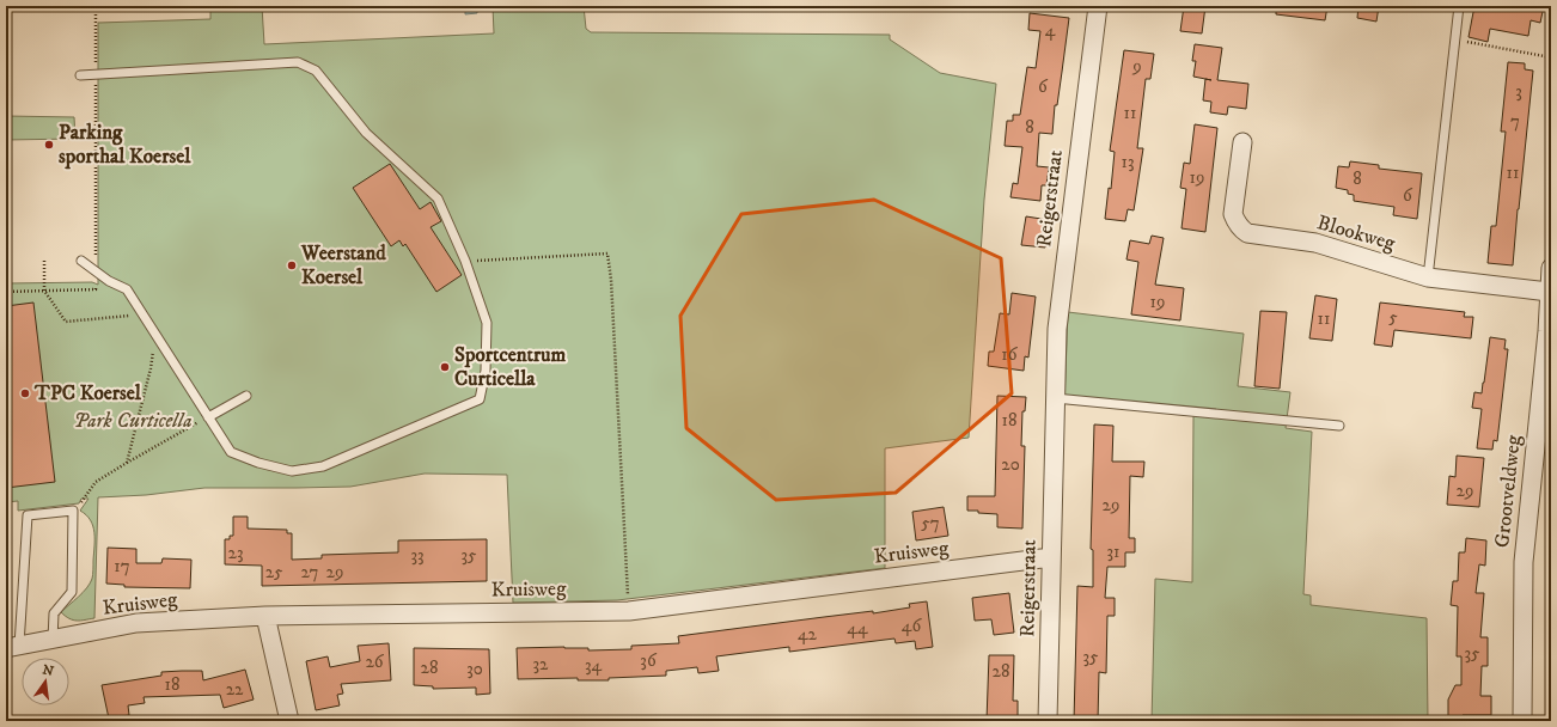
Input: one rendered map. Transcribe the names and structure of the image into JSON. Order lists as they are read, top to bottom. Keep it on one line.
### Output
{"streets":{"street":["Reigerstraat","Blookweg","Grootveldweg","Kruisweg"]},"crossings":[["Reigerstraat","Kruisweg"],["Blookweg","Grootveldweg"]],"parks":["Park Curticella"],"places":["Parking sporthal Koersel","Weerstand Koersel","Sportcentrum Curticella","TPC Koersel"],"house_numbers":["4","9","6","3","11","7","8","13","11","19","8","6","19","5","11","16","18","20","29","29","57","31","23","33","35","17","25","27","29","46","44","42","35","35","36","26","32","34","28","30","28","18","22"],"north":"top"}
